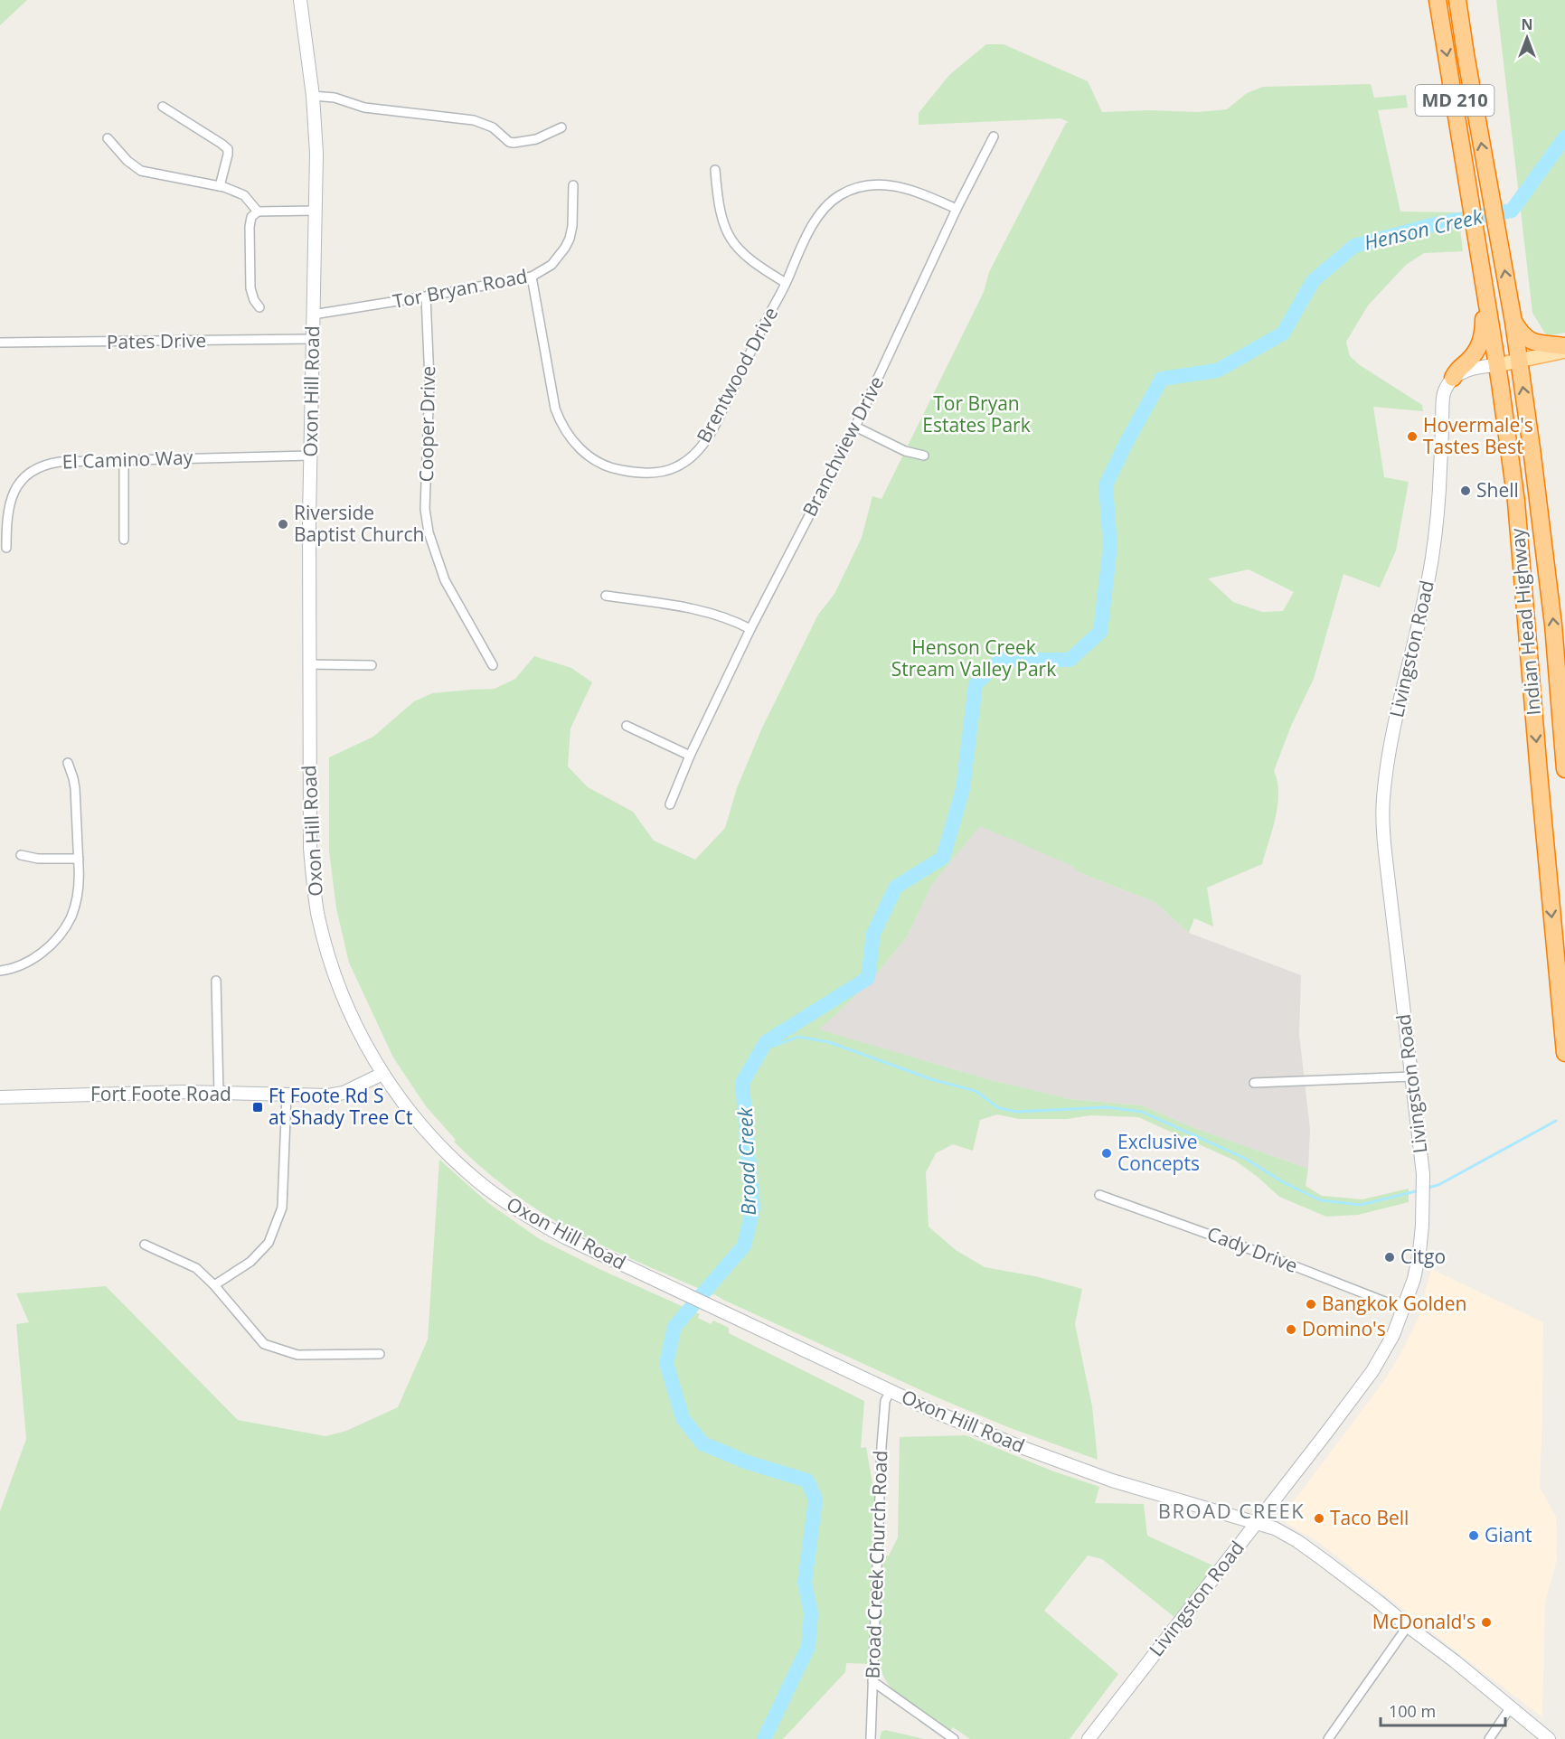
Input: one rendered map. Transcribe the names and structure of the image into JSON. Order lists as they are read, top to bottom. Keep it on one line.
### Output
{"streets":{"highway":["MD 210","Indian Head Highway"],"main road":["Oxon Hill Road","Livingston Road","Fort Foote Road"],"street":["Tor Bryan Road","Pates Drive","Brentwood Drive","Cooper Drive","Branchview Drive","El Camino Way","Cady Drive","Broad Creek Church Road"]},"crossings":[["Tor Bryan Road","Brentwood Drive"],["Tor Bryan Road","Oxon Hill Road"],["Tor Bryan Road","Cooper Drive"],["Pates Drive","Oxon Hill Road"],["Brentwood Drive","Branchview Drive"],["Oxon Hill Road","El Camino Way"],["Oxon Hill Road","Livingston Road"],["Oxon Hill Road","Fort Foote Road"],["Oxon Hill Road","Broad Creek Church Road"],["Livingston Road","Cady Drive"]],"districts":["BROAD CREEK"],"water":["Henson Creek","Broad Creek"],"parks":["Tor Bryan Estates Park","Henson Creek Stream Valley Park"],"places":{"other":["Hovermale's Tastes Best","Shell","Riverside Baptist Church","Exclusive Concepts","Citgo","Bangkok Golden","Domino's","Taco Bell","Giant","McDonald's"],"transit":["Ft Foote Rd S at Shady Tree Ct"]},"scale_bar":"100 m","north":"top"}
